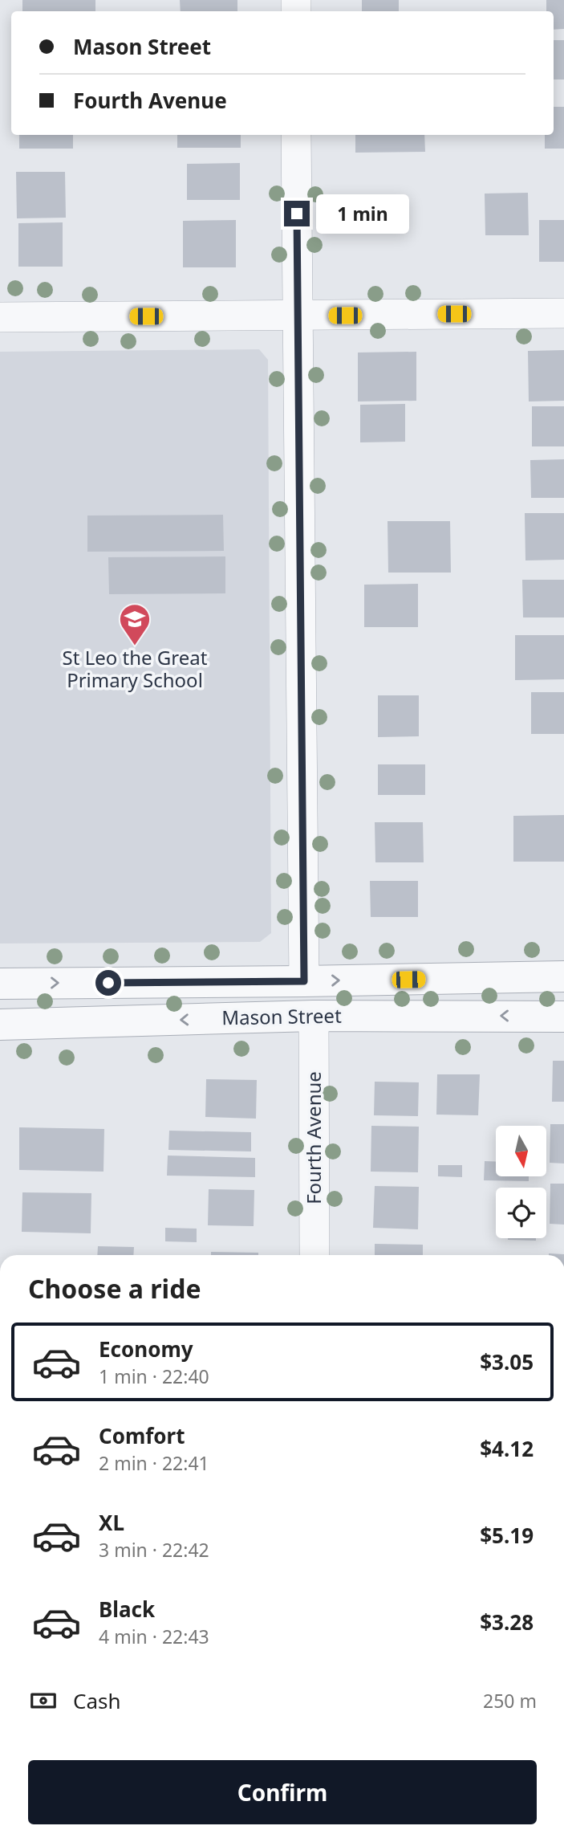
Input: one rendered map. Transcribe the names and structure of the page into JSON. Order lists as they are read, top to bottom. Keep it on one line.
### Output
{"streets":{"street":["Mason Street","Fourth Avenue"]},"crossings":[["Mason Street","Fourth Avenue"]],"places":{"school or university":["St Leo the Great Primary School"]},"north":"bottom","page":{"banner":["Mason Street","Fourth Avenue"],"bubble":"1 min","heading":"Choose a ride","list":[{"name":"Economy","note":"1 min · 22:40","value":"$3.05"},{"name":"Comfort","note":"2 min · 22:41","value":"$4.12"},{"name":"XL","note":"3 min · 22:42","value":"$5.19"},{"name":"Black","note":"4 min · 22:43","value":"$3.28"}],"pay":["Cash","250 m"],"buttons":"Confirm"}}
